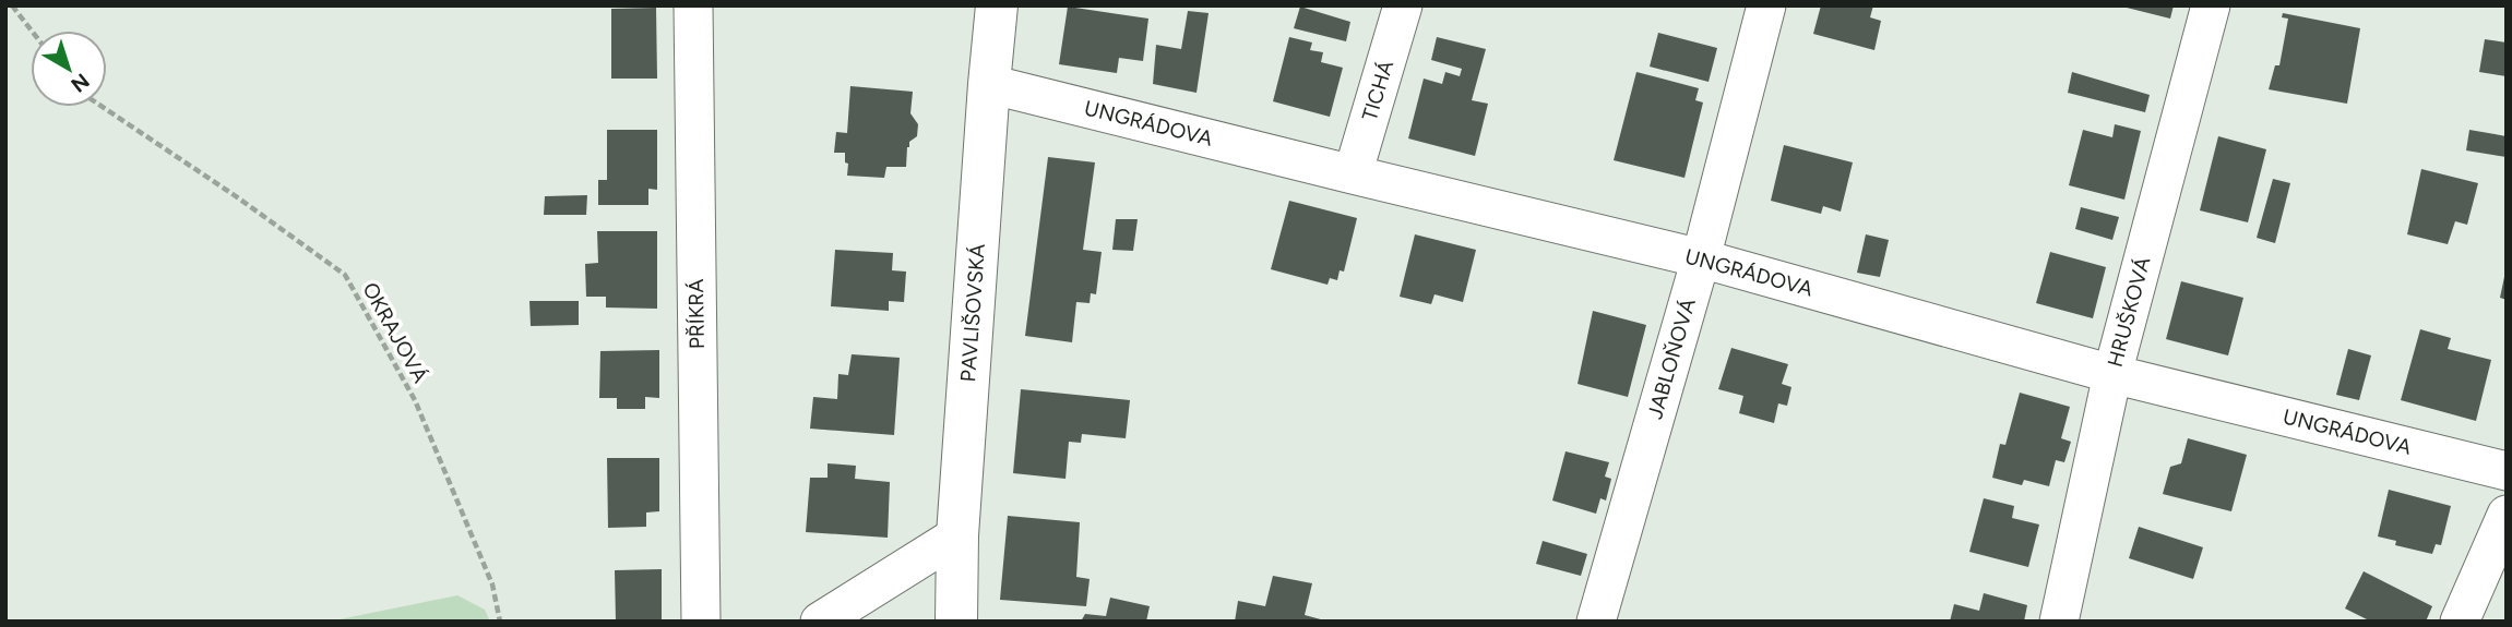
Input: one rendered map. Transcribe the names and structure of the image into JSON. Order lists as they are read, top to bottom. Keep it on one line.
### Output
{"streets":{"street":["TICHÁ","UNGRÁDOVA","HRUŠKOVÁ","PAVLIŠOVSKÁ","PŘÍKRÁ","JABLOŇOVÁ"],"path":["OKRAJOVÁ"]},"crossings":[["TICHÁ","UNGRÁDOVA"],["UNGRÁDOVA","HRUŠKOVÁ"],["UNGRÁDOVA","PAVLIŠOVSKÁ"],["UNGRÁDOVA","JABLOŇOVÁ"]],"north":"bottom right"}
